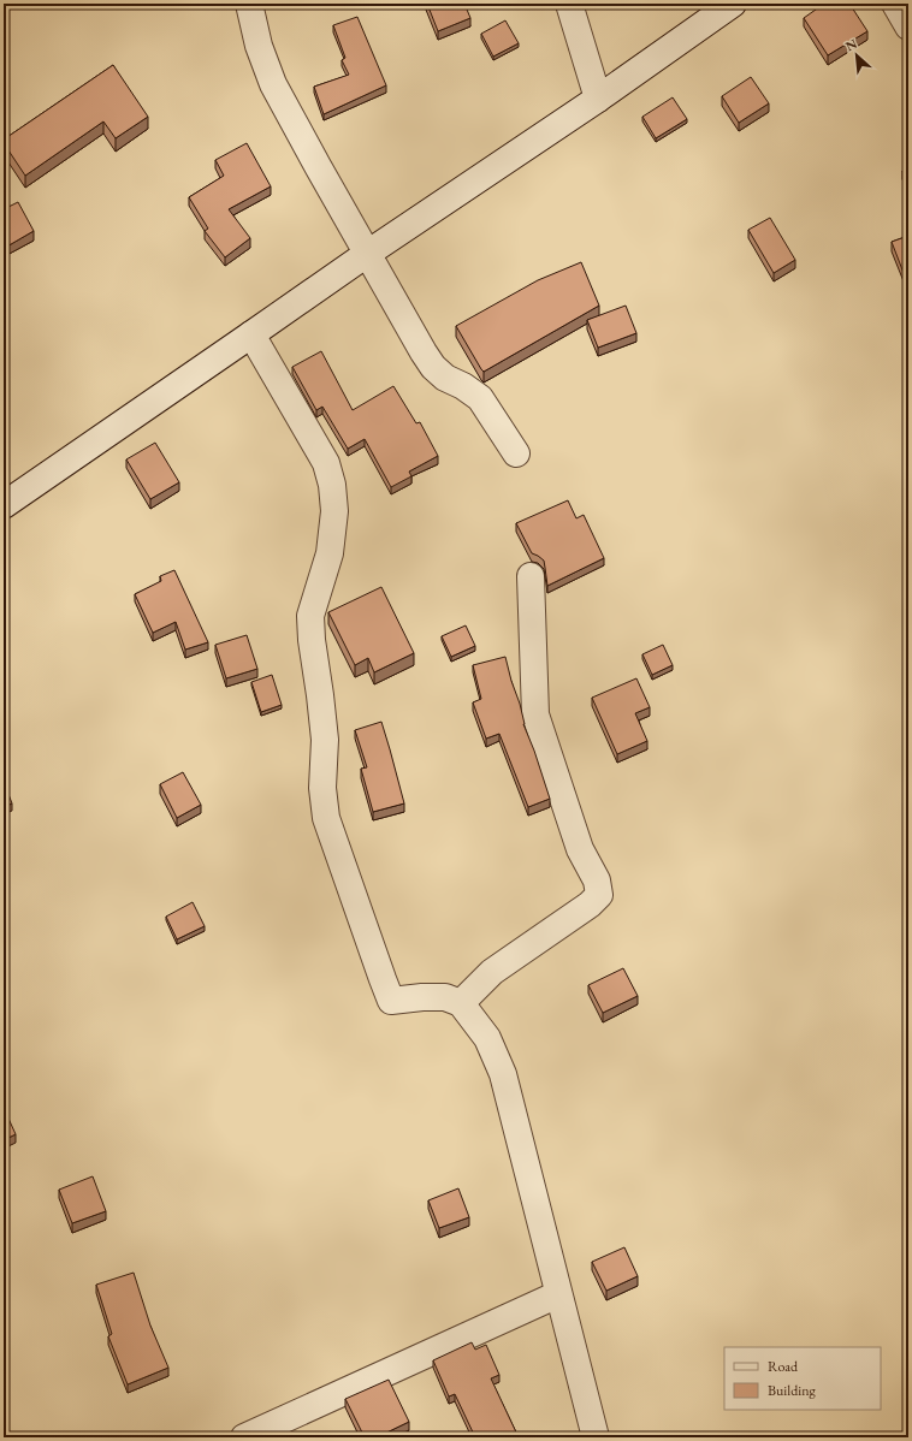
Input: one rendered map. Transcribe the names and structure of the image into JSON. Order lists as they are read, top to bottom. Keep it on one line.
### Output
{"legend":["Road","Building"],"north":"top left"}
